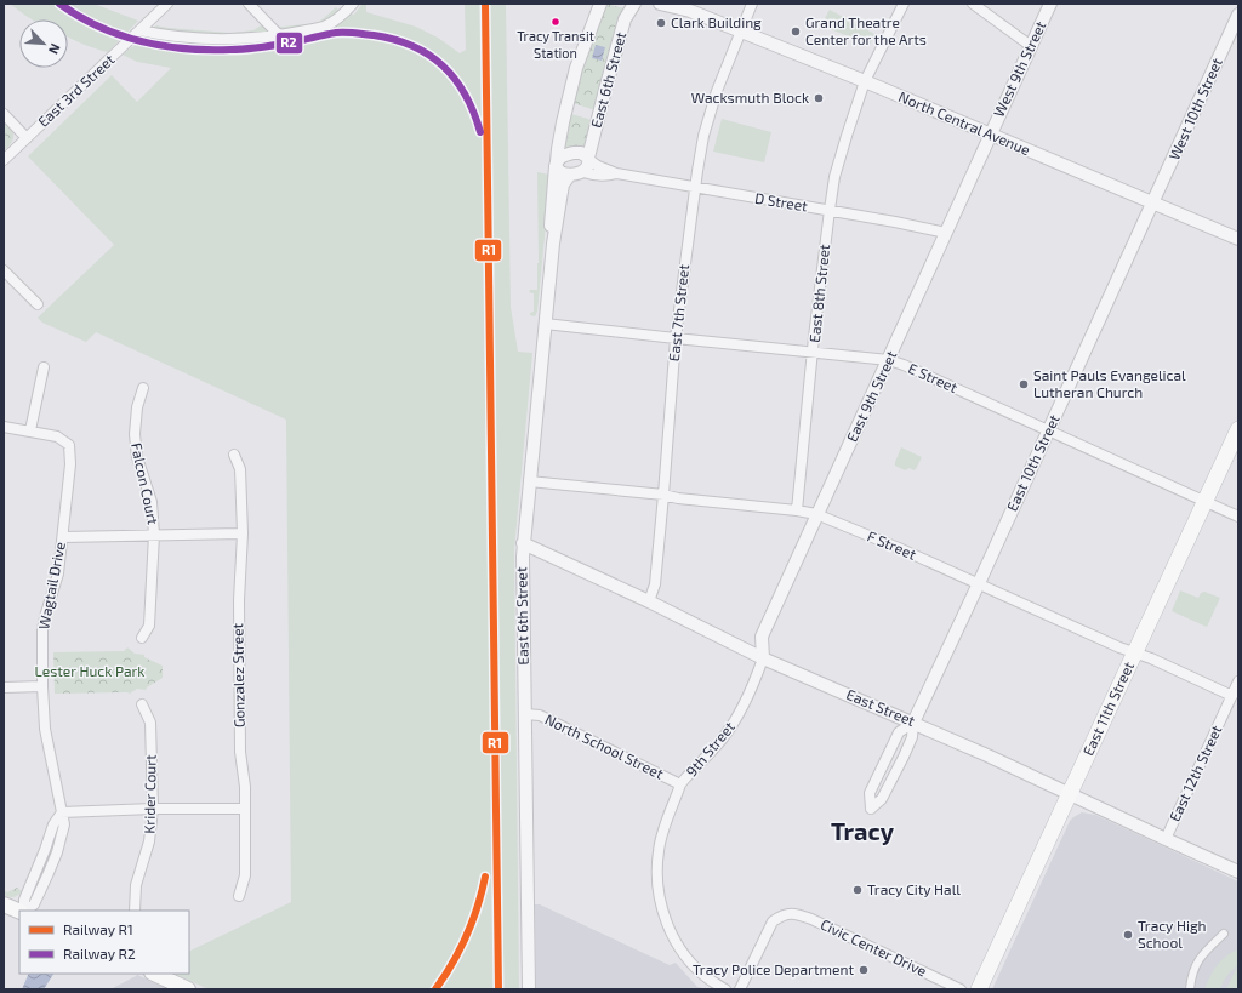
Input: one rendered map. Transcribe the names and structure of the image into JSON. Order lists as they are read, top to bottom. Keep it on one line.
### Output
{"streets":{"main road":["East 11th Street"],"street":["West 9th Street","East 6th Street","East 3rd Street","West 10th Street","North Central Avenue","D Street","East 8th Street","East 7th Street","E Street","East 9th Street","East 10th Street","Falcon Court","F Street","Wagtail Drive","Gonzalez Street","East Street","North School Street","9th Street","East 12th Street","Krider Court","Civic Center Drive"]},"crossings":[["West 9th Street","North Central Avenue"],["West 9th Street","East 9th Street"],["East 6th Street","D Street"],["East 6th Street","E Street"],["East 6th Street","F Street"],["East 6th Street","East Street"],["East 6th Street","North School Street"],["West 10th Street","North Central Avenue"],["West 10th Street","East 10th Street"],["North Central Avenue","East 8th Street"],["North Central Avenue","East 7th Street"],["North Central Avenue","East 9th Street"],["North Central Avenue","East 10th Street"],["D Street","East 8th Street"],["D Street","East 7th Street"],["D Street","East 9th Street"],["East 8th Street","E Street"],["East 8th Street","F Street"],["East 7th Street","E Street"],["East 7th Street","F Street"],["East 7th Street","East Street"],["E Street","East 9th Street"],["E Street","East 10th Street"],["E Street","East 11th Street"],["East 9th Street","F Street"],["East 9th Street","East Street"],["East 9th Street","9th Street"],["East 10th Street","F Street"],["East 10th Street","East Street"],["F Street","East 11th Street"],["F Street","East 12th Street"],["East Street","East 11th Street"],["East Street","9th Street"],["East Street","East 12th Street"],["North School Street","9th Street"]],"districts":["Tracy"],"parks":["Lester Huck Park"],"places":["Tracy Transit Station","Clark Building","Grand Theatre Center for the Arts","Wacksmuth Block","Saint Pauls Evangelical Lutheran Church","Tracy City Hall","Tracy High School","Tracy Police Department"],"lines":["rail line R1","rail line R2"],"legend":["Railway R1","Railway R2"],"north":"bottom right"}
